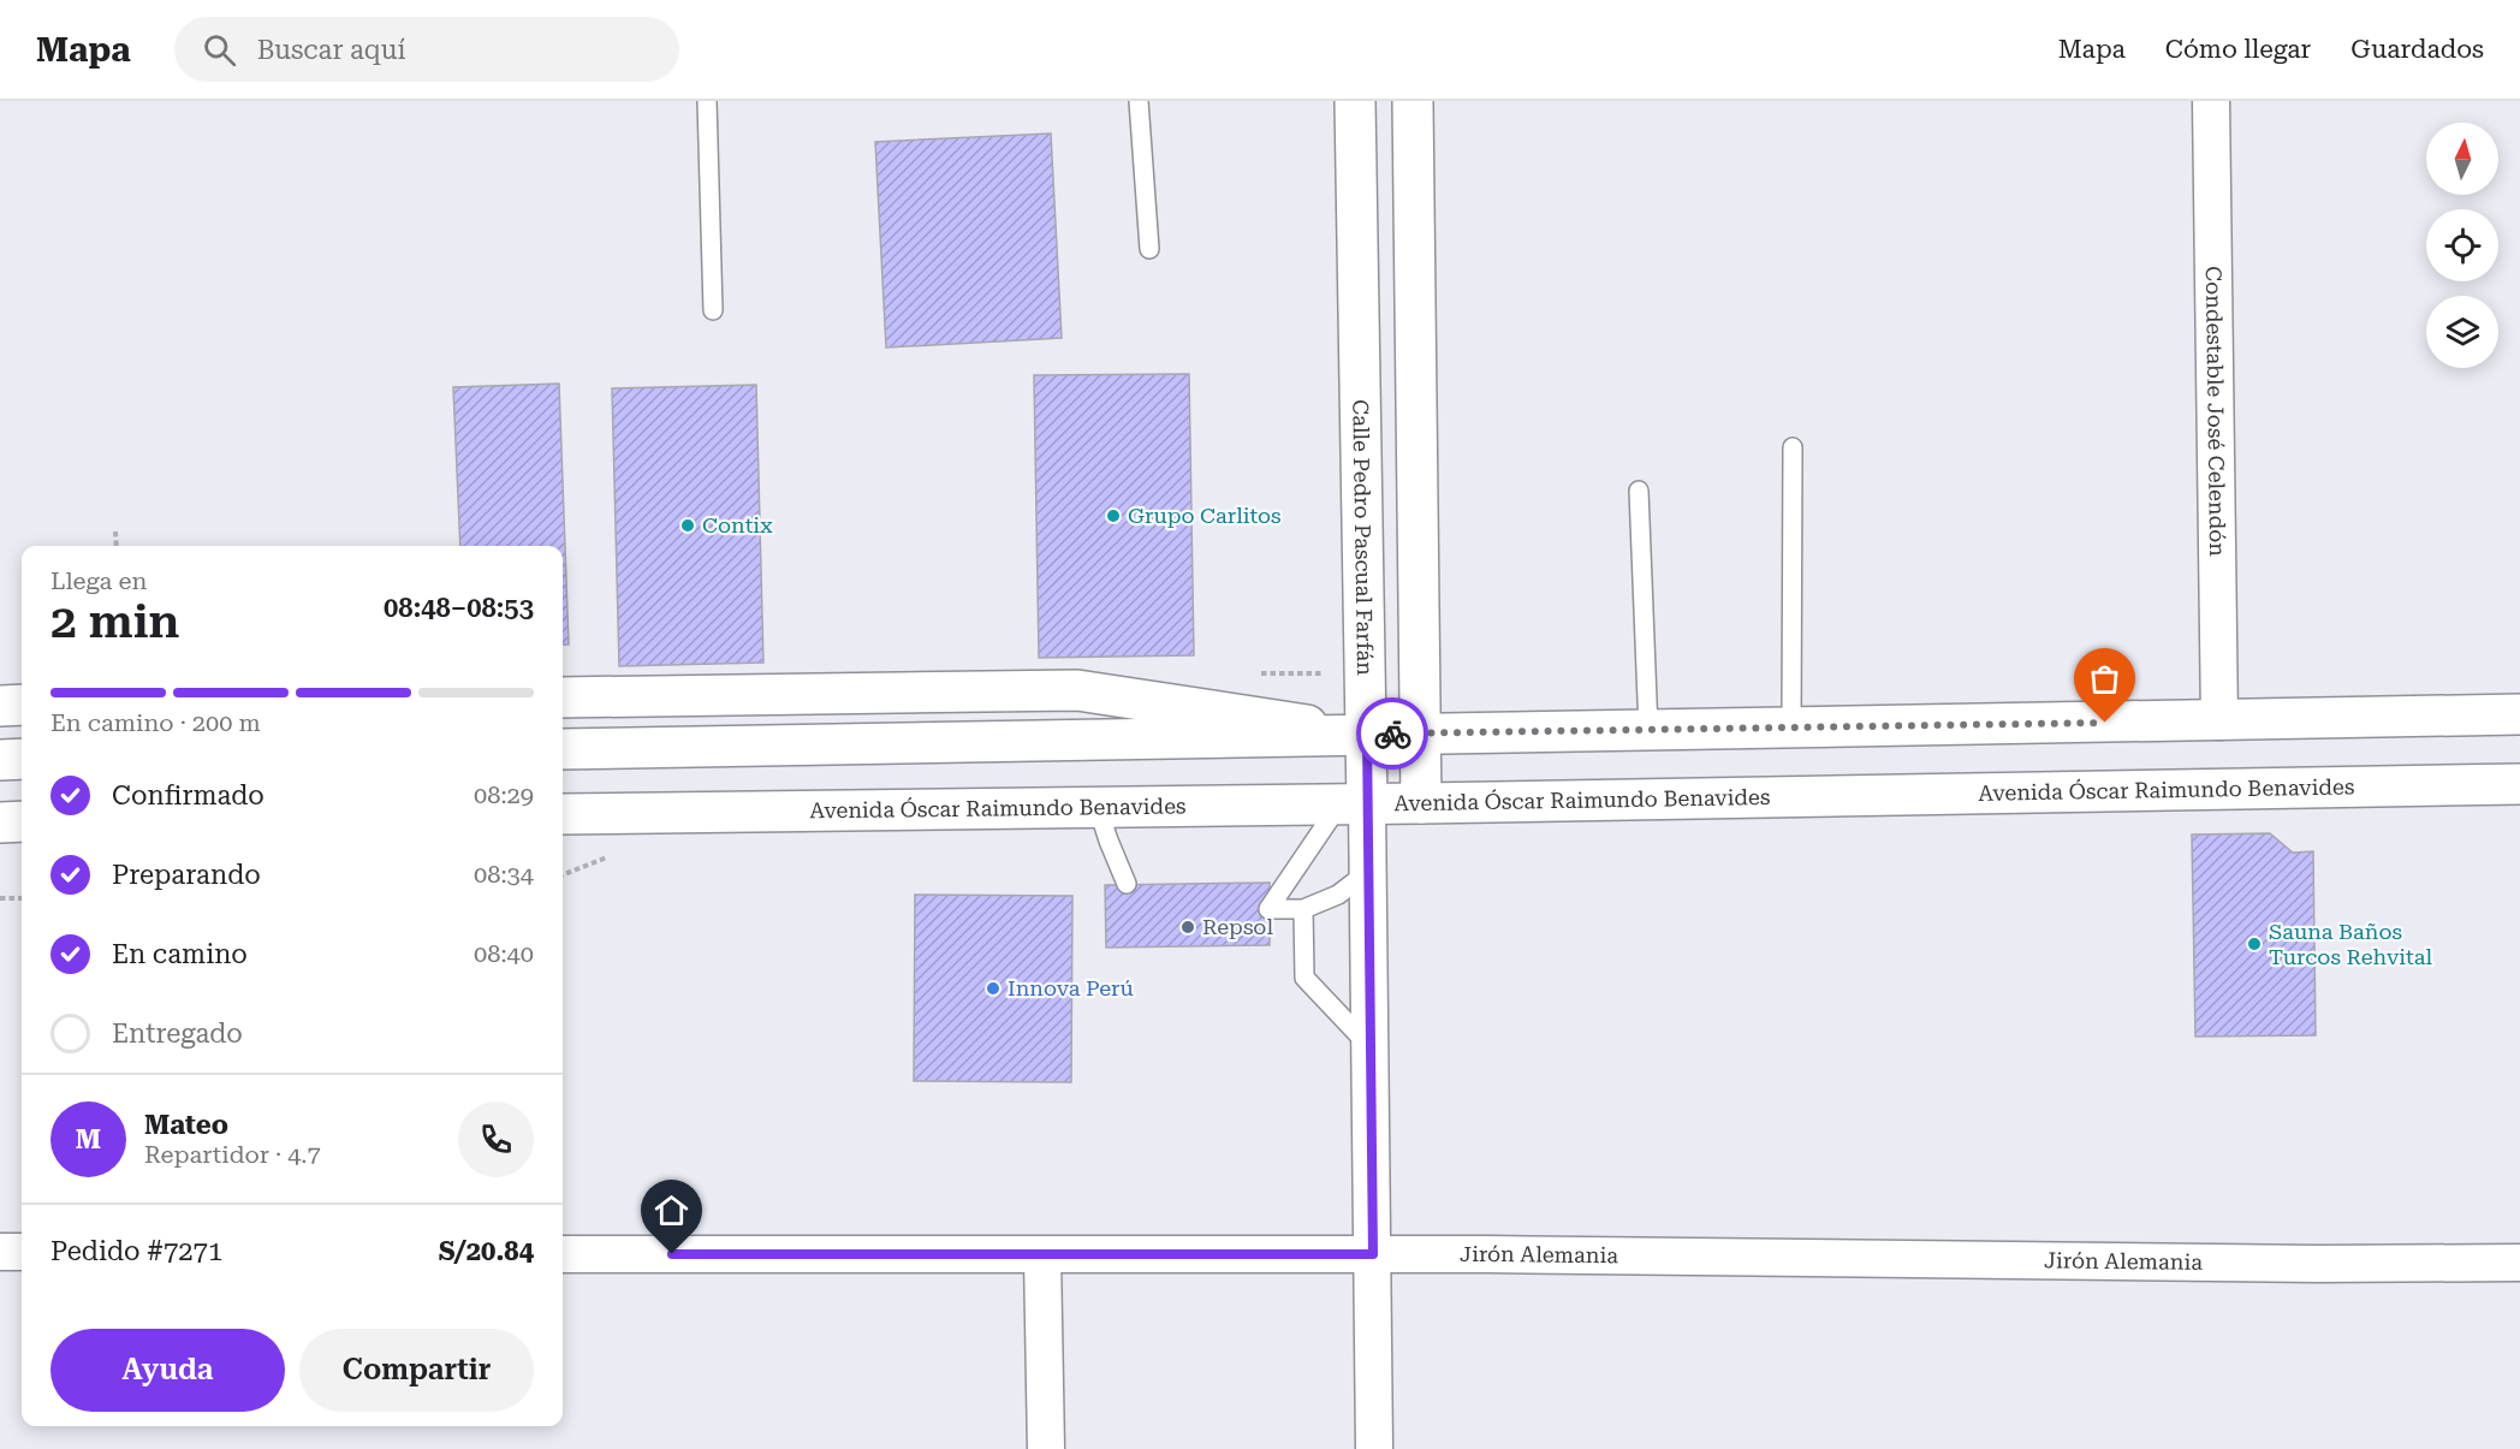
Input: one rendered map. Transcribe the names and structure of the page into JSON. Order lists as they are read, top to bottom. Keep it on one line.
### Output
{"streets":{"main road":["Calle Pedro Pascual Farfán","Avenida Óscar Raimundo Benavides"],"street":["Condestable José Celendón","Jirón Alemania"]},"crossings":[["Calle Pedro Pascual Farfán","Avenida Óscar Raimundo Benavides"],["Calle Pedro Pascual Farfán","Jirón Alemania"]],"places":["Grupo Carlitos","Contix","Repsol","Sauna Baños Turcos Rehvital","Innova Perú"],"north":"top","page":{"header":"Mapa","search":"Buscar aquí","nav":["Mapa","Cómo llegar","Guardados"],"heading":["2 min","Llega en","08:48–08:53"],"panel":["Mateo","Repartidor · 4.7","Pedido #7271","S/20.84"],"bar":"En camino · 200 m","list":[["Confirmado","08:29"],["Preparando","08:34"],["En camino","08:40"],"Entregado"],"round":"M","buttons":["Ayuda","Compartir"]}}
